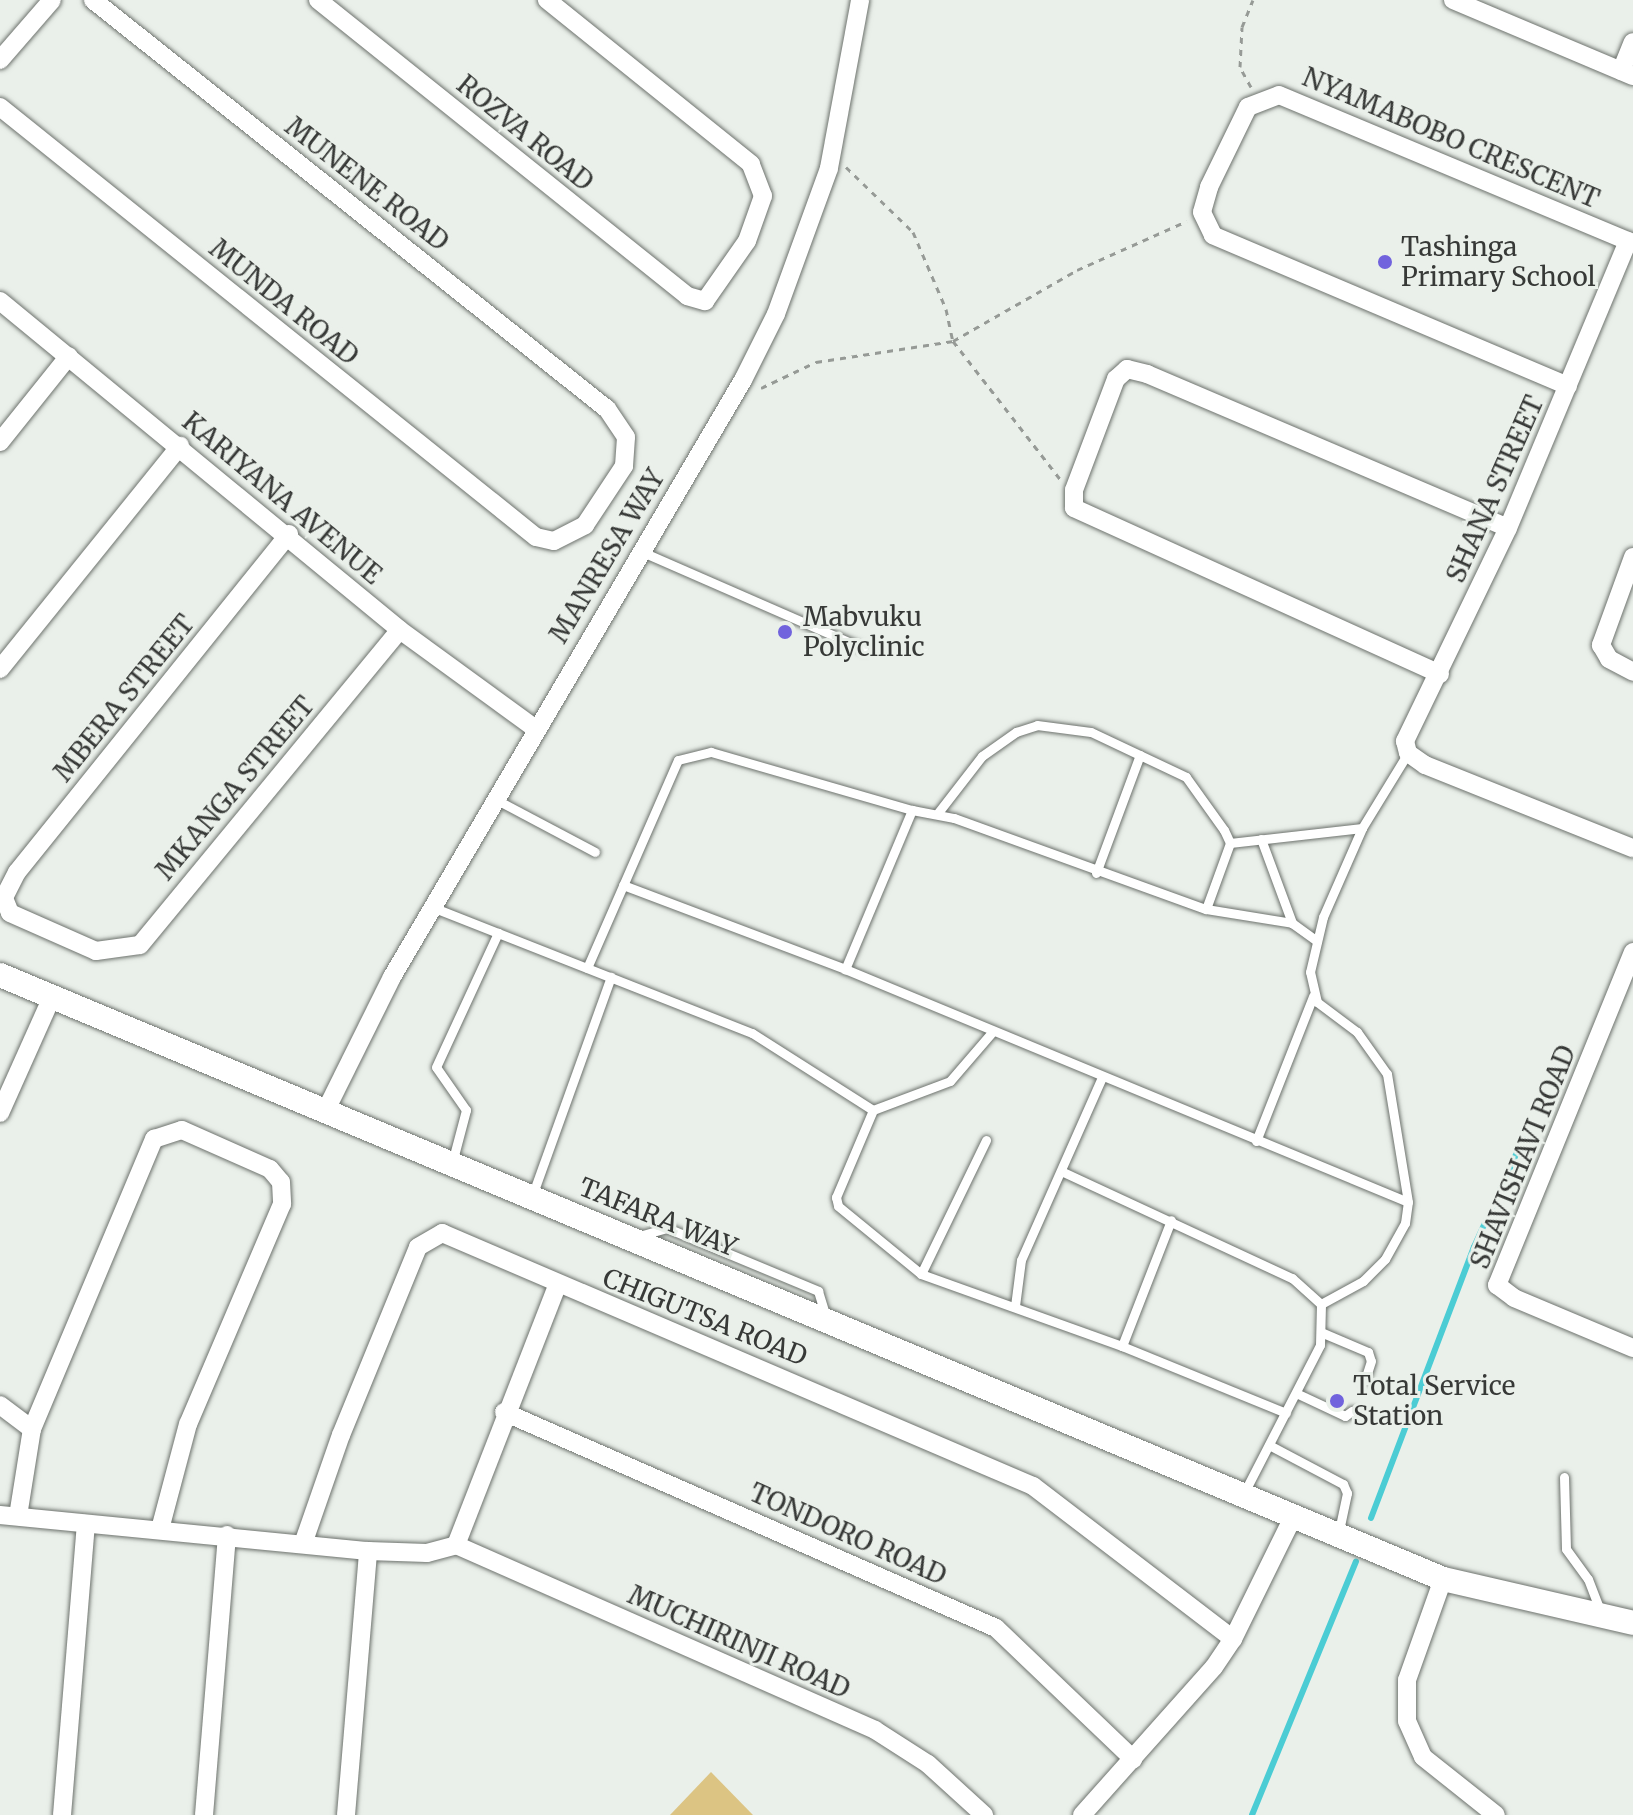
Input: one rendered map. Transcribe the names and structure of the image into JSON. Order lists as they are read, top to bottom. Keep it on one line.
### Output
{"streets":{"street":["ROZVA ROAD","NYAMABOBO CRESCENT","MUNENE ROAD","MUNDA ROAD","SHANA STREET","KARIYANA AVENUE","MANRESA WAY","MBERA STREET","MKANGA STREET","SHAVISHAVI ROAD","TAFARA WAY","CHIGUTSA ROAD","TONDORO ROAD","MUCHIRINJI ROAD"]},"crossings":[["NYAMABOBO CRESCENT","SHANA STREET"],["MUNENE ROAD","MUNDA ROAD"],["KARIYANA AVENUE","MANRESA WAY"],["KARIYANA AVENUE","MBERA STREET"],["KARIYANA AVENUE","MKANGA STREET"],["MANRESA WAY","TAFARA WAY"],["MBERA STREET","MKANGA STREET"]],"places":["Tashinga Primary School","Mabvuku Polyclinic","Total Service Station"]}
